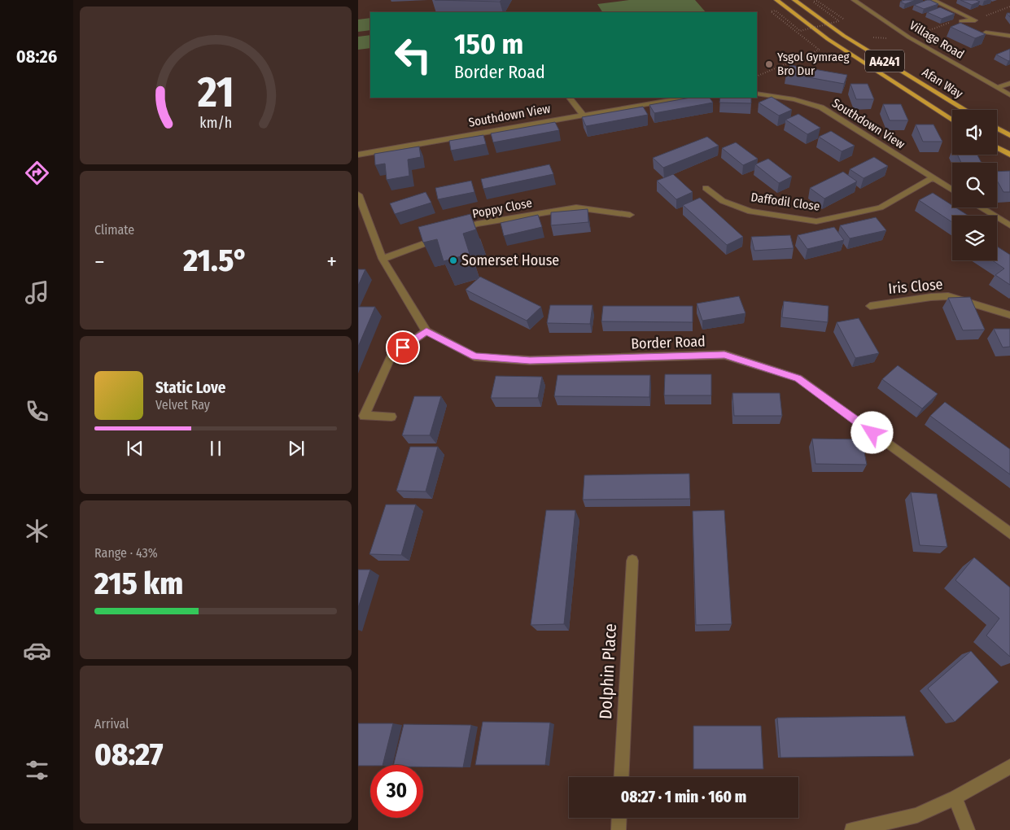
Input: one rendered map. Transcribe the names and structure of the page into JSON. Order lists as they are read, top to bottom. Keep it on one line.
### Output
{"streets":{"main road":["A4241","Afan Way"],"street":["Village Road","Southdown View","Daffodil Close","Poppy Close","Iris Close","Border Road","Dolphin Place"]},"crossings":[["Southdown View","Daffodil Close"]],"places":["Ysgol Gymraeg Bro Dur","Somerset House"],"page":{"tabs":"08:26","turn":["150 m","Border Road"],"tile":["Climate",["Range · 43%","215 km"],["Arrival","08:27"]],"heat":["−","21.5°","+"],"song":["Static Love","Velvet Ray"],"limit":"30","trip":"08:27 · 1 min · 160 m","gauge":["21","km/h"]}}
